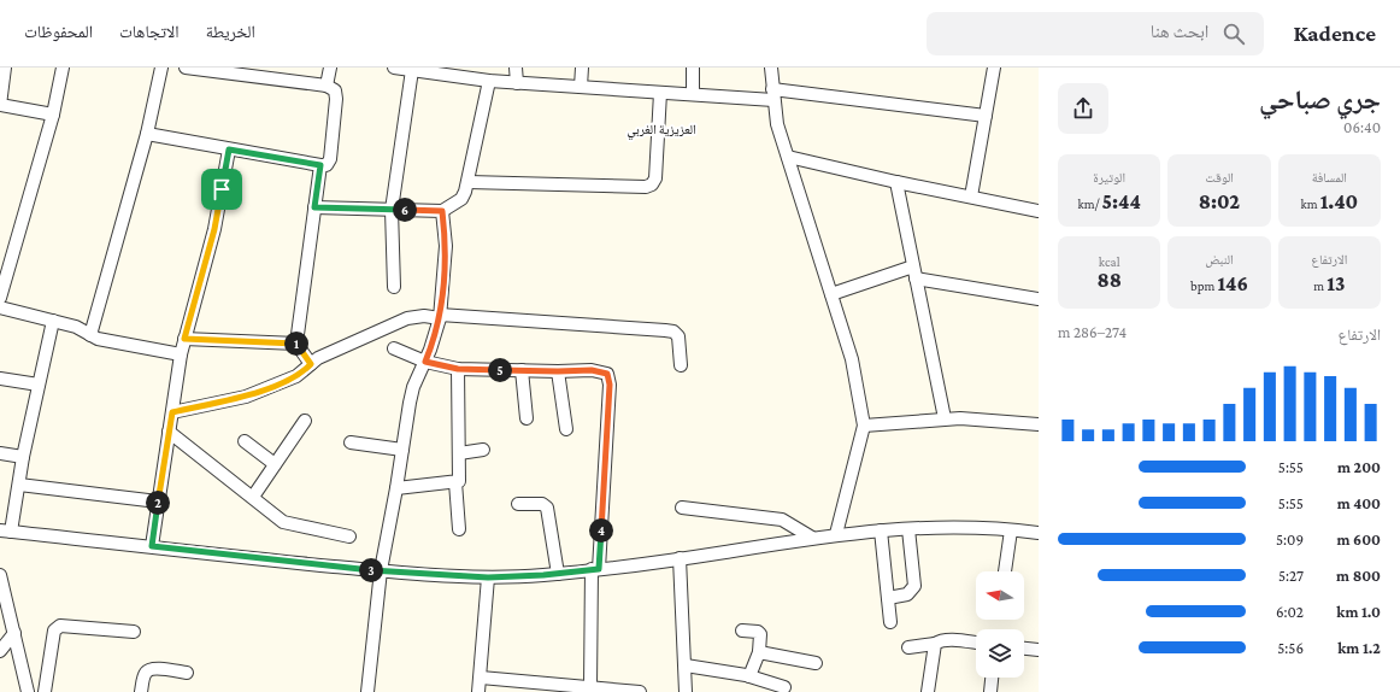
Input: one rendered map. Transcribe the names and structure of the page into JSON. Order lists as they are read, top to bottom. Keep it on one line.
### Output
{"districts":["العزيزية الغربي"],"north":"left","page":{"header":"Kadence","search":"ابحث هنا","nav":["الخريطة","الاتجاهات","المحفوظات"],"heading":["جري صباحي","06:40"],"stats":[["المسافة","1.40 km"],["الوقت","8:02"],["الوتيرة","5:44 /km"],["الارتفاع","13 m"],["النبض","146 bpm"],["kcal","88"]],"pins":["6","1","5","2","4","3"],"chart":["الارتفاع","274–286 m"],"list":[{"name":"200 m","note":"5:55"},{"name":"400 m","note":"5:55"},{"name":"600 m","note":"5:09"},{"name":"800 m","note":"5:27"},{"name":"1.0 km","note":"6:02"},{"name":"1.2 km","note":"5:56"}]}}
